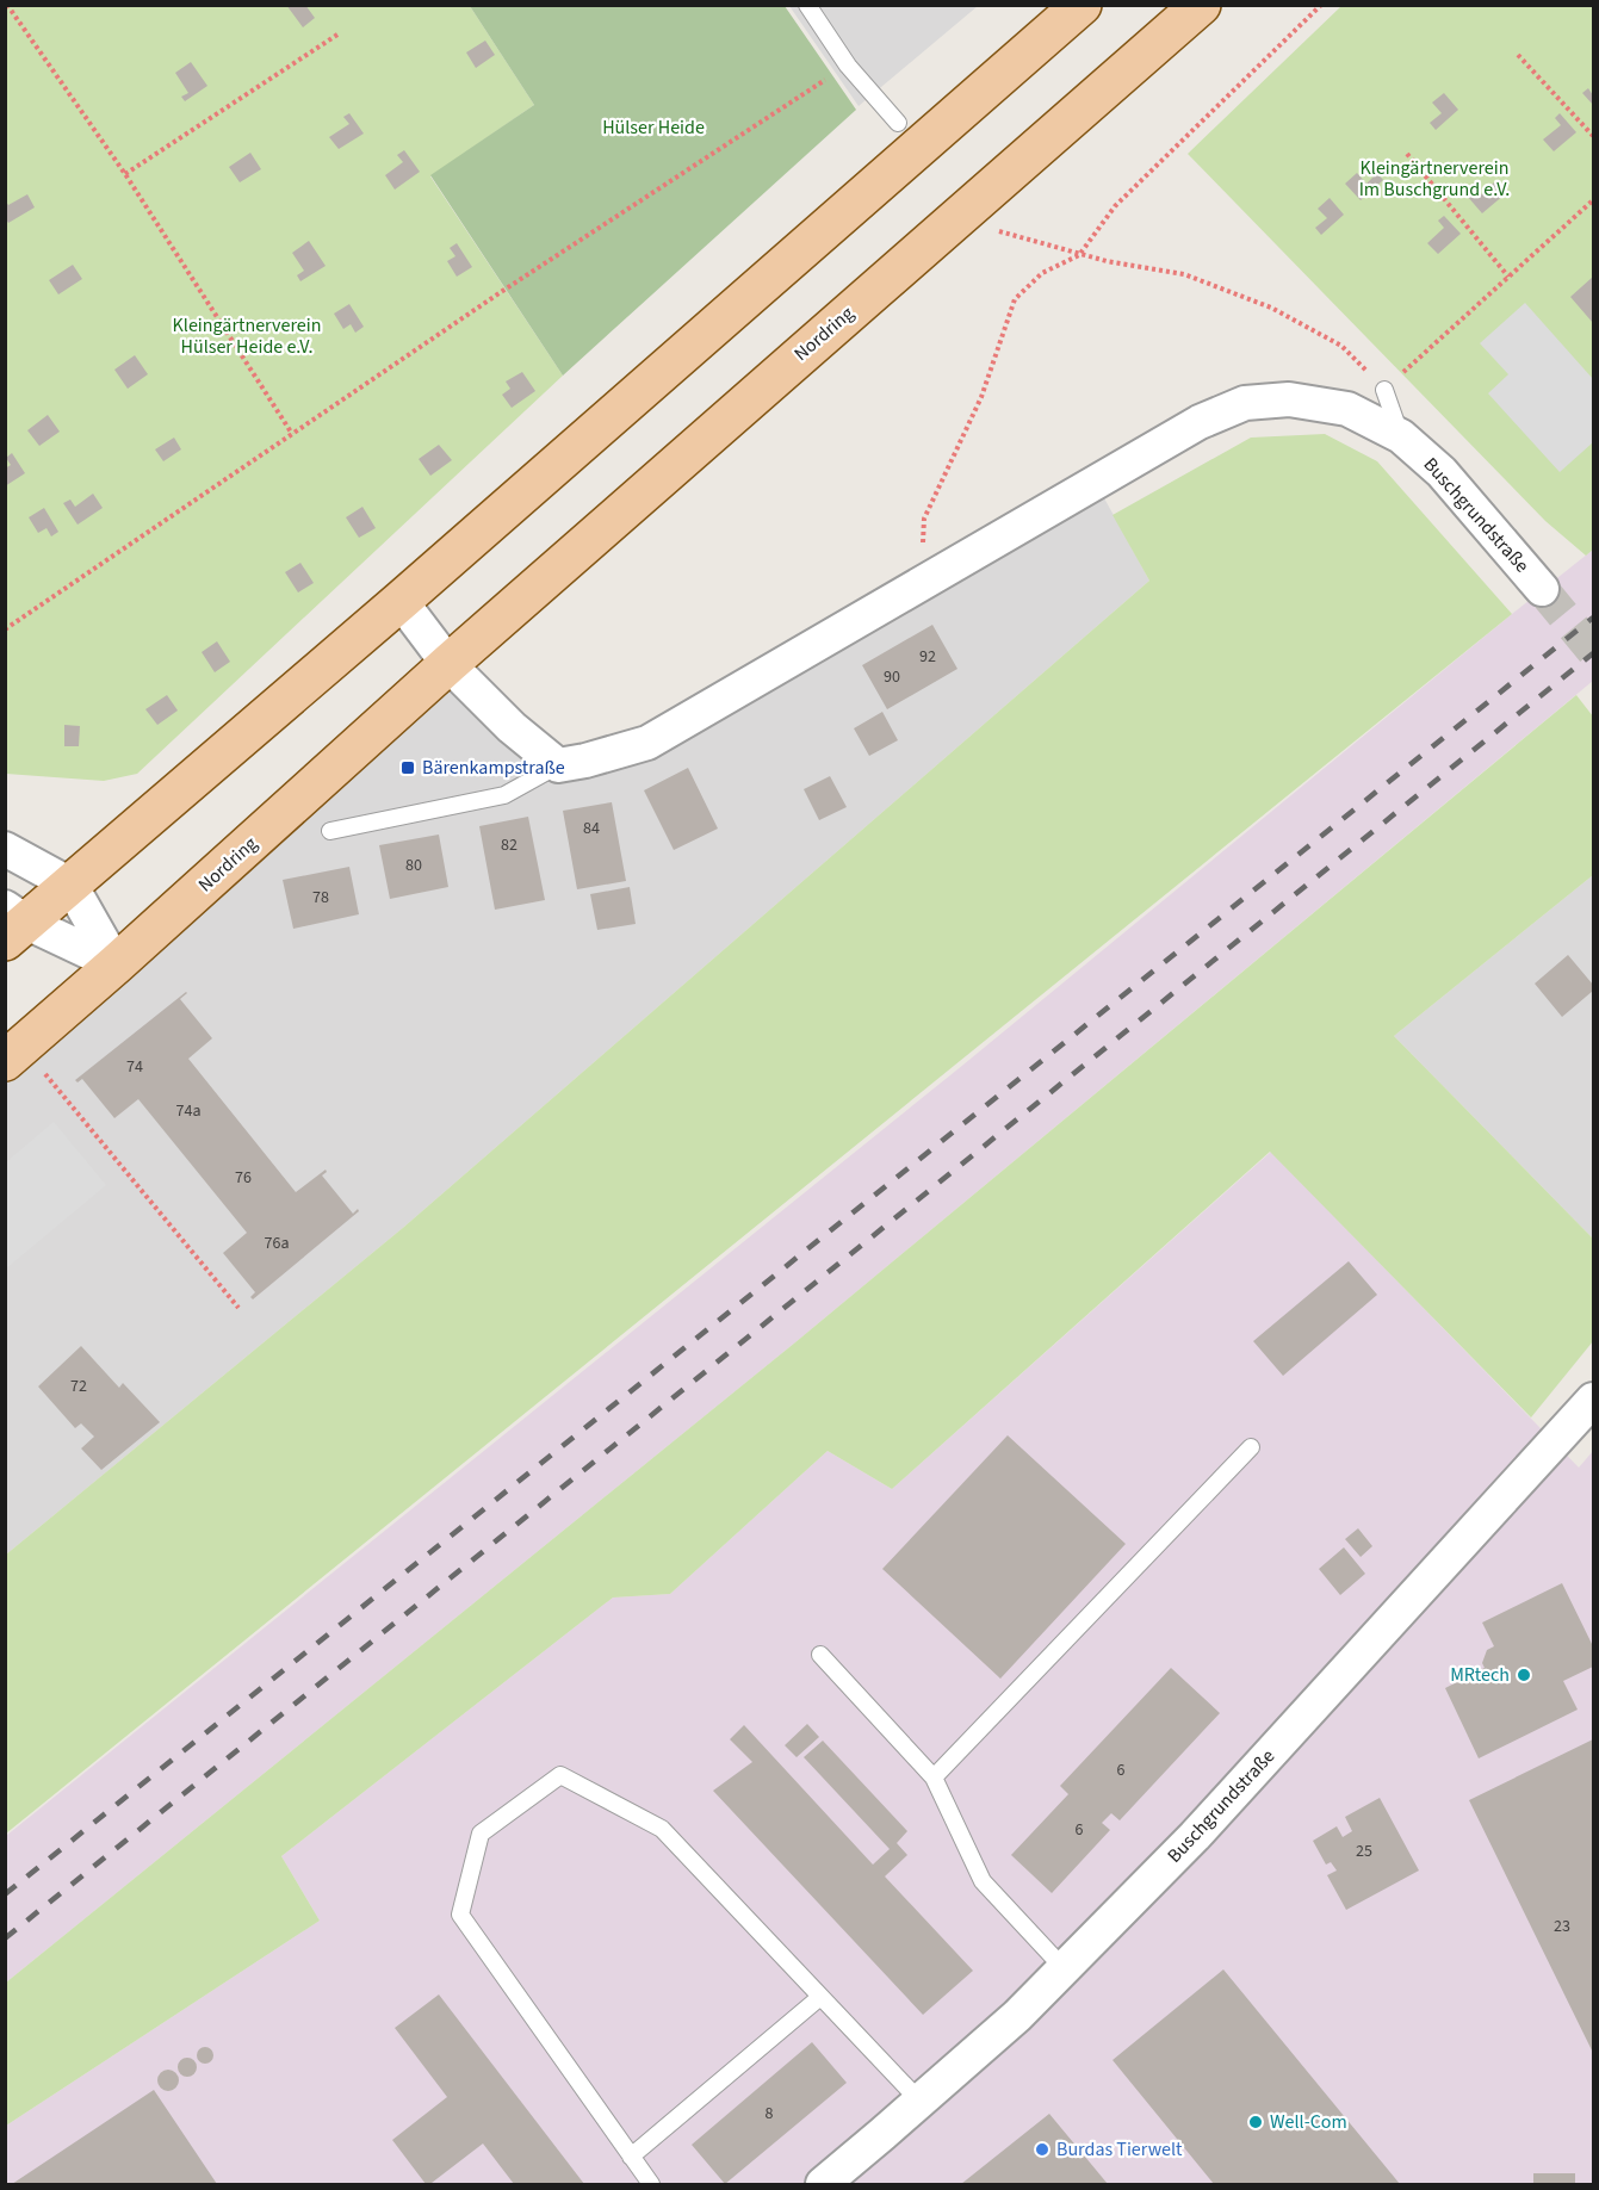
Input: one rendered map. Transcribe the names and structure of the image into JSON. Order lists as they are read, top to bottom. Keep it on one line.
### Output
{"streets":{"main road":["Nordring"],"street":["Buschgrundstraße"]},"parks":["Hülser Heide","Kleingärtnerverein Im Buschgrund e.V.","Kleingärtnerverein Hülser Heide e.V."],"places":{"transit":["Bärenkampstraße"],"other":["MRtech","Well-Com","Burdas Tierwelt"]},"house_numbers":["92","90","84","82","80","78","74","74a","76","76a","72","6","6","25","23","8"]}
